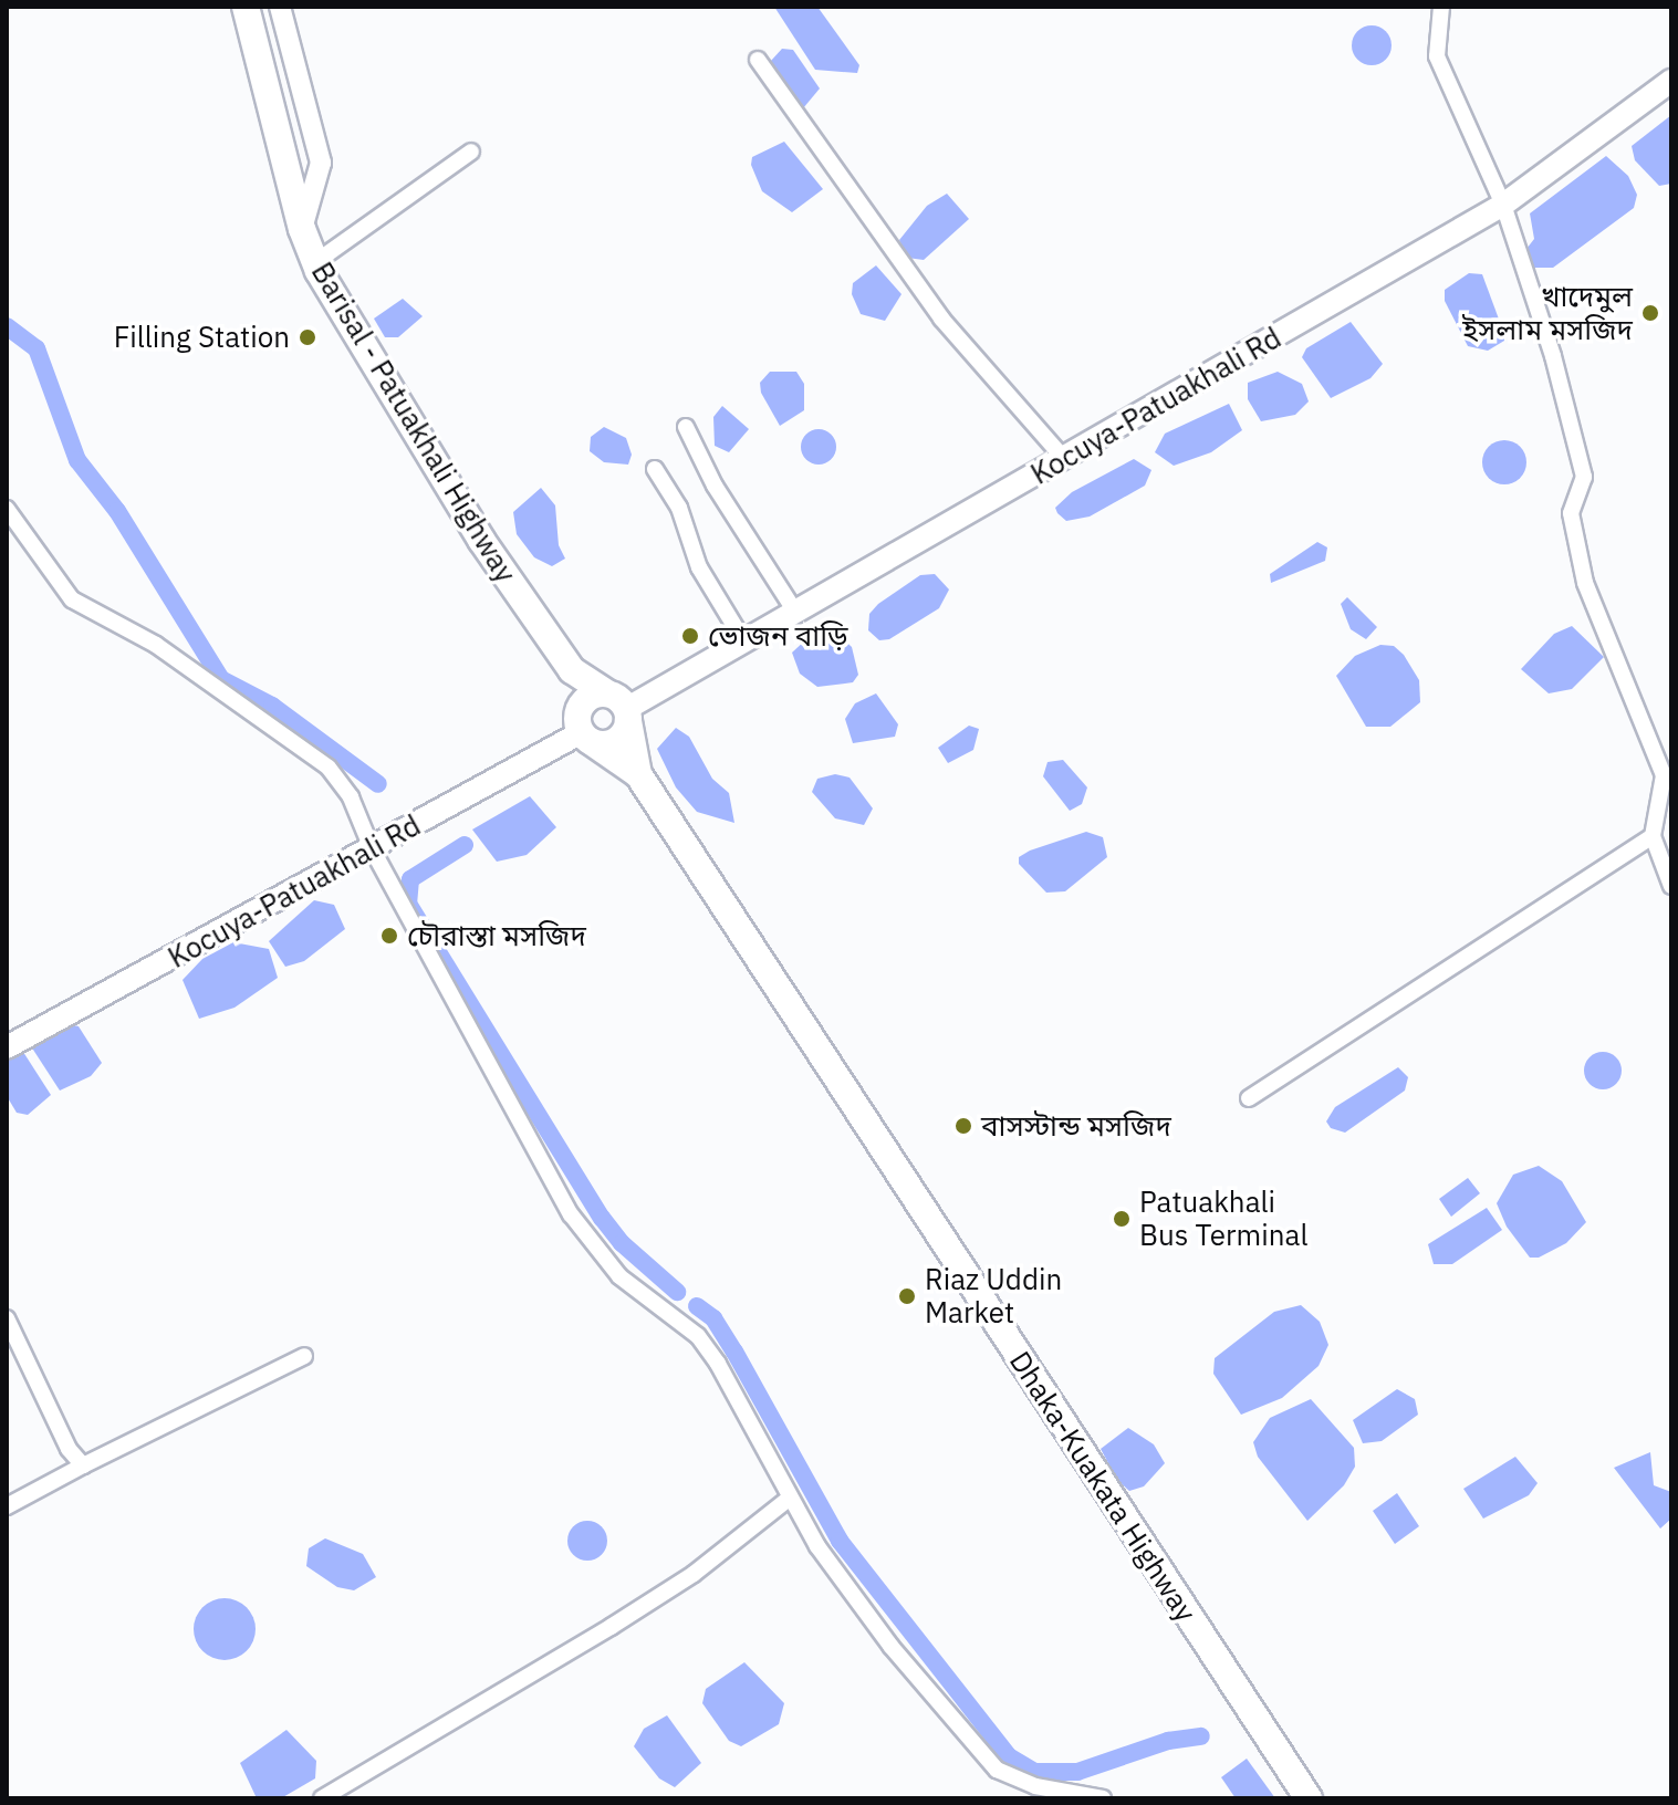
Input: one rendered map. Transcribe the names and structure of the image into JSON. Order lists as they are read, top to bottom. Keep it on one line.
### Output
{"streets":{"main road":["Kocuya-Patuakhali Rd","Barisal - Patuakhali Highway","Dhaka-Kuakata Highway"]},"crossings":[["Kocuya-Patuakhali Rd","Barisal - Patuakhali Highway"]],"places":["খাদেমুল ইসলাম মসজিদ","Filling Station","ভোজন বাড়ি","চৌরাস্তা মসজিদ","বাসস্টান্ড মসজিদ","Patuakhali Bus Terminal","Riaz Uddin Market"]}
